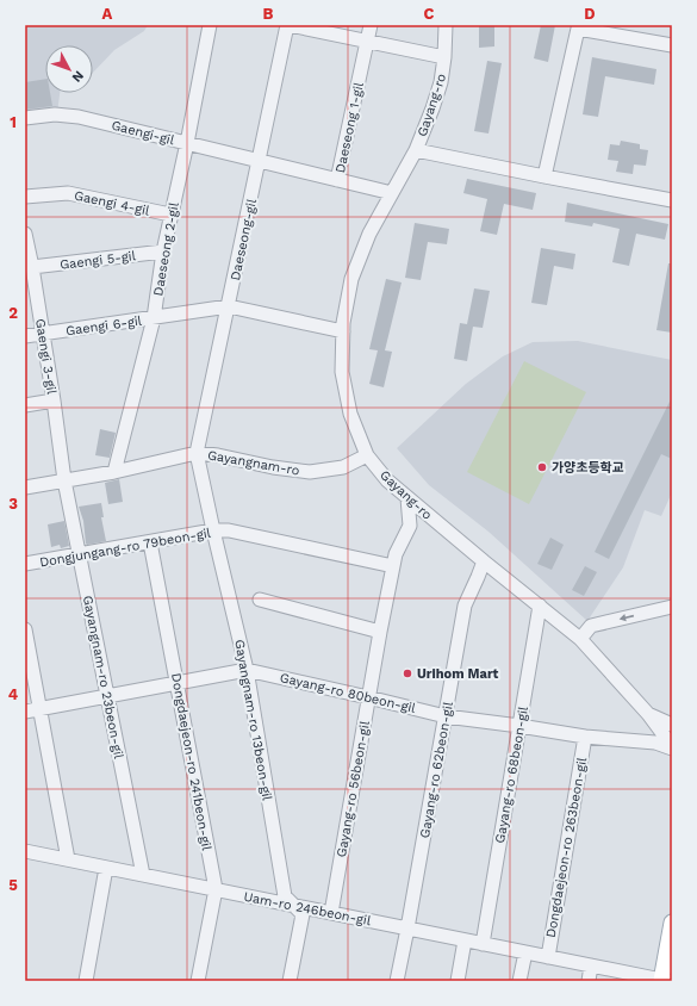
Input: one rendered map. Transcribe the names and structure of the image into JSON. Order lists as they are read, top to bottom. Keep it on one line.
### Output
{"streets":{"street":["Gayang-ro","Daeseong 1-gil","Gaengi-gil","Gaengi 4-gil","Daeseong-gil","Daeseong 2-gil","Gaengi 5-gil","Gaengi 6-gil","Gaengi 3-gil","Gayangnam-ro","Dongjungang-ro 79beon-gil","Gayangnam-ro 23beon-gil","Gayang-ro 80beon-gil","Gayangnam-ro 13beon-gil","Dongdaejeon-ro 241beon-gil","Gayang-ro 62beon-gil","Gayang-ro 68beon-gil","Gayang-ro 56beon-gil","Dongdaejeon-ro 263beon-gil","Uam-ro 246beon-gil"]},"crossings":[["Gayang-ro","Gayangnam-ro"],["Gayang-ro","Gayang-ro 80beon-gil"],["Gayang-ro","Gayang-ro 62beon-gil"],["Gayang-ro","Gayang-ro 68beon-gil"],["Gayang-ro","Gayang-ro 56beon-gil"],["Daeseong 1-gil","Gaengi-gil"],["Daeseong 1-gil","Daeseong-gil"],["Gaengi-gil","Daeseong-gil"],["Gaengi-gil","Daeseong 2-gil"],["Gaengi 4-gil","Daeseong 2-gil"],["Daeseong-gil","Gaengi 6-gil"],["Daeseong-gil","Gayangnam-ro"],["Daeseong-gil","Gayangnam-ro 13beon-gil"],["Daeseong 2-gil","Gaengi 5-gil"],["Daeseong 2-gil","Gaengi 6-gil"],["Daeseong 2-gil","Gayangnam-ro"],["Gaengi 5-gil","Gaengi 3-gil"],["Gaengi 6-gil","Gaengi 3-gil"],["Gaengi 3-gil","Gayangnam-ro"],["Gaengi 3-gil","Gayangnam-ro 23beon-gil"],["Gayangnam-ro","Gayangnam-ro 23beon-gil"],["Gayangnam-ro","Gayangnam-ro 13beon-gil"],["Dongjungang-ro 79beon-gil","Gayangnam-ro 23beon-gil"],["Dongjungang-ro 79beon-gil","Gayangnam-ro 13beon-gil"],["Dongjungang-ro 79beon-gil","Dongdaejeon-ro 241beon-gil"],["Dongjungang-ro 79beon-gil","Gayang-ro 56beon-gil"],["Gayangnam-ro 23beon-gil","Gayang-ro 80beon-gil"],["Gayangnam-ro 23beon-gil","Uam-ro 246beon-gil"],["Gayang-ro 80beon-gil","Gayangnam-ro 13beon-gil"],["Gayang-ro 80beon-gil","Dongdaejeon-ro 241beon-gil"],["Gayang-ro 80beon-gil","Gayang-ro 62beon-gil"],["Gayang-ro 80beon-gil","Gayang-ro 68beon-gil"],["Gayang-ro 80beon-gil","Gayang-ro 56beon-gil"],["Gayang-ro 80beon-gil","Dongdaejeon-ro 263beon-gil"],["Gayangnam-ro 13beon-gil","Uam-ro 246beon-gil"],["Dongdaejeon-ro 241beon-gil","Uam-ro 246beon-gil"],["Gayang-ro 62beon-gil","Uam-ro 246beon-gil"],["Gayang-ro 68beon-gil","Uam-ro 246beon-gil"],["Gayang-ro 56beon-gil","Uam-ro 246beon-gil"],["Dongdaejeon-ro 263beon-gil","Uam-ro 246beon-gil"]],"places":["가양초등학교","Urihom Mart"],"north":"bottom right","grid":{"columns":["A","B","C","D"],"rows":["1","2","3","4","5"]}}
